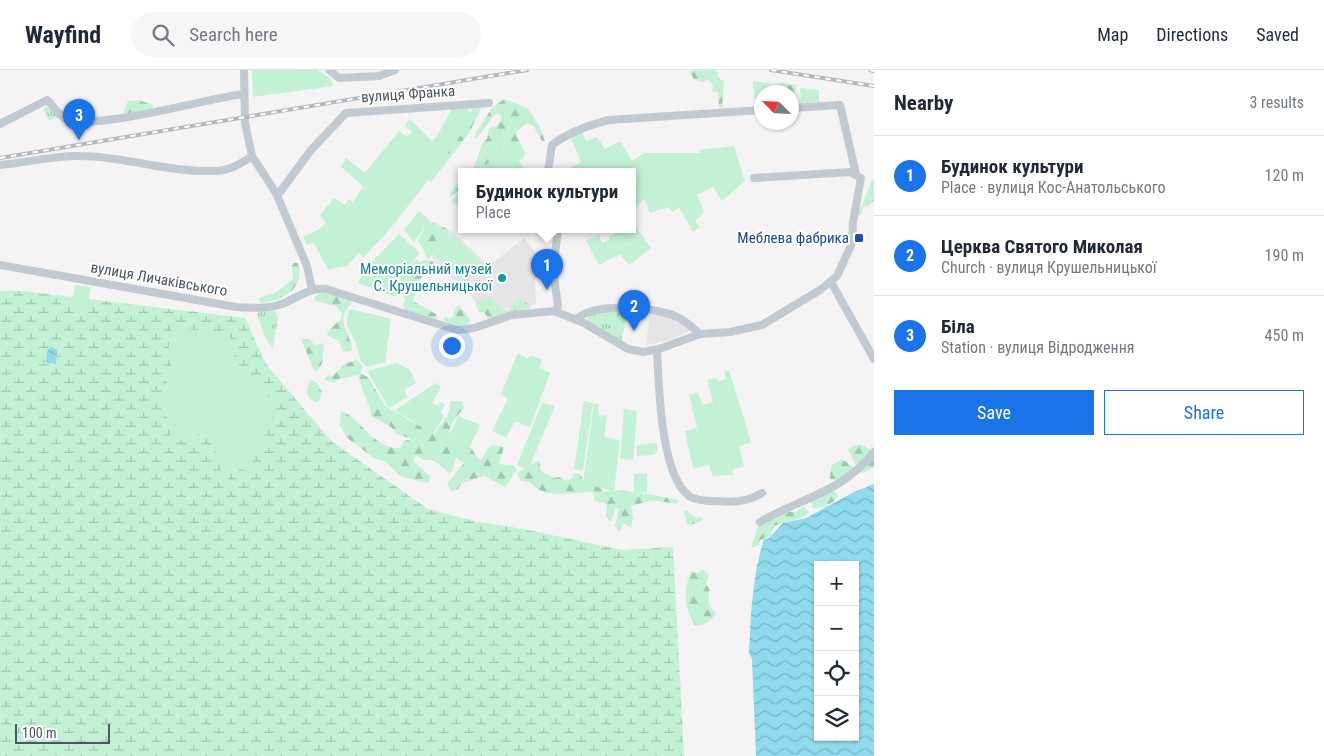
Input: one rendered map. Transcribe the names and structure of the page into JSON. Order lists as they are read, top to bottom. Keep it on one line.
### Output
{"streets":{"street":["вулиця Франка","вулиця Личаківського"]},"places":{"transit":["Меблева фабрика"],"other":["Меморіальний музей С. Крушельницької"]},"scale_bar":"100 m","north":"top left","page":{"header":"Wayfind","search":"Search here","nav":["Map","Directions","Saved"],"heading":["Nearby","3 results"],"pins":["3","1","2"],"list":[{"mark":"1","name":"Будинок культури","note":"Place · вулиця Кос-Анатольського","value":"120 m"},{"mark":"2","name":"Церква Святого Миколая","note":"Church · вулиця Крушельницької","value":"190 m"},{"mark":"3","name":"Біла","note":"Station · вулиця Відродження","value":"450 m"}],"popup":["Будинок культури","Place"],"buttons":["Save","Share"],"map_buttons":["+","−"],"scale":"100 m"}}
